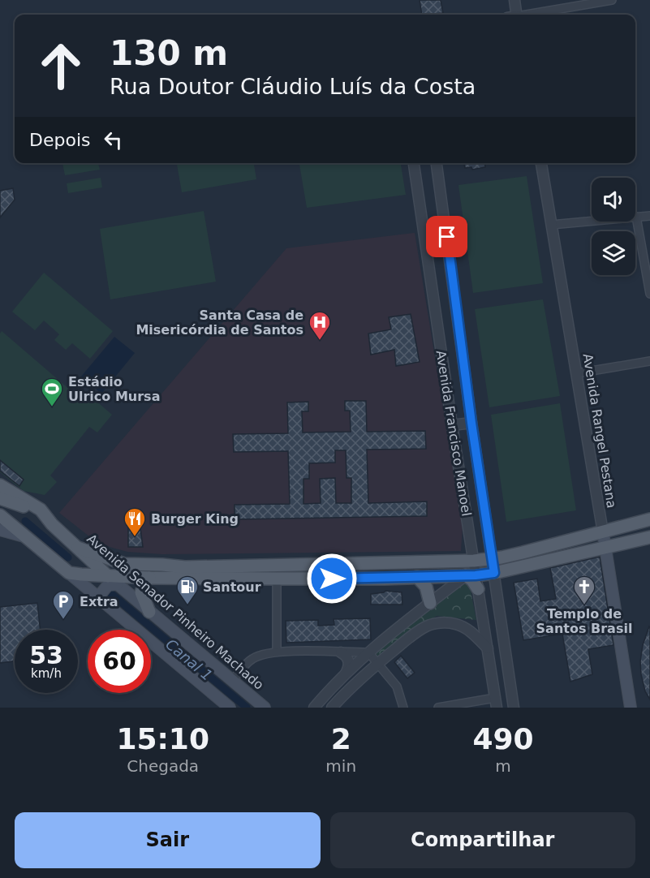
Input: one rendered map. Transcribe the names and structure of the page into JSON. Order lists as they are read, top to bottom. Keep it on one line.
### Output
{"streets":{"main road":["Avenida Rangel Pestana","Avenida Senador Pinheiro Machado"],"street":["Avenida Francisco Manoel"]},"water":["Canal 1"],"places":{"hospital":["Santa Casa de Misericórdia de Santos"],"sports":["Estádio Ulrico Mursa"],"restaurant":["Burger King"],"fuel station":["Santour"],"church":["Templo de Santos Brasil"],"parking":["Extra"]},"page":{"turn":["130 m","Rua Doutor Cláudio Luís da Costa"],"then":"Depois","speed":"53 km/h","limit":"60","eta":["15:10","Chegada","2","min","490","m"],"buttons":["Sair","Compartilhar"]}}
